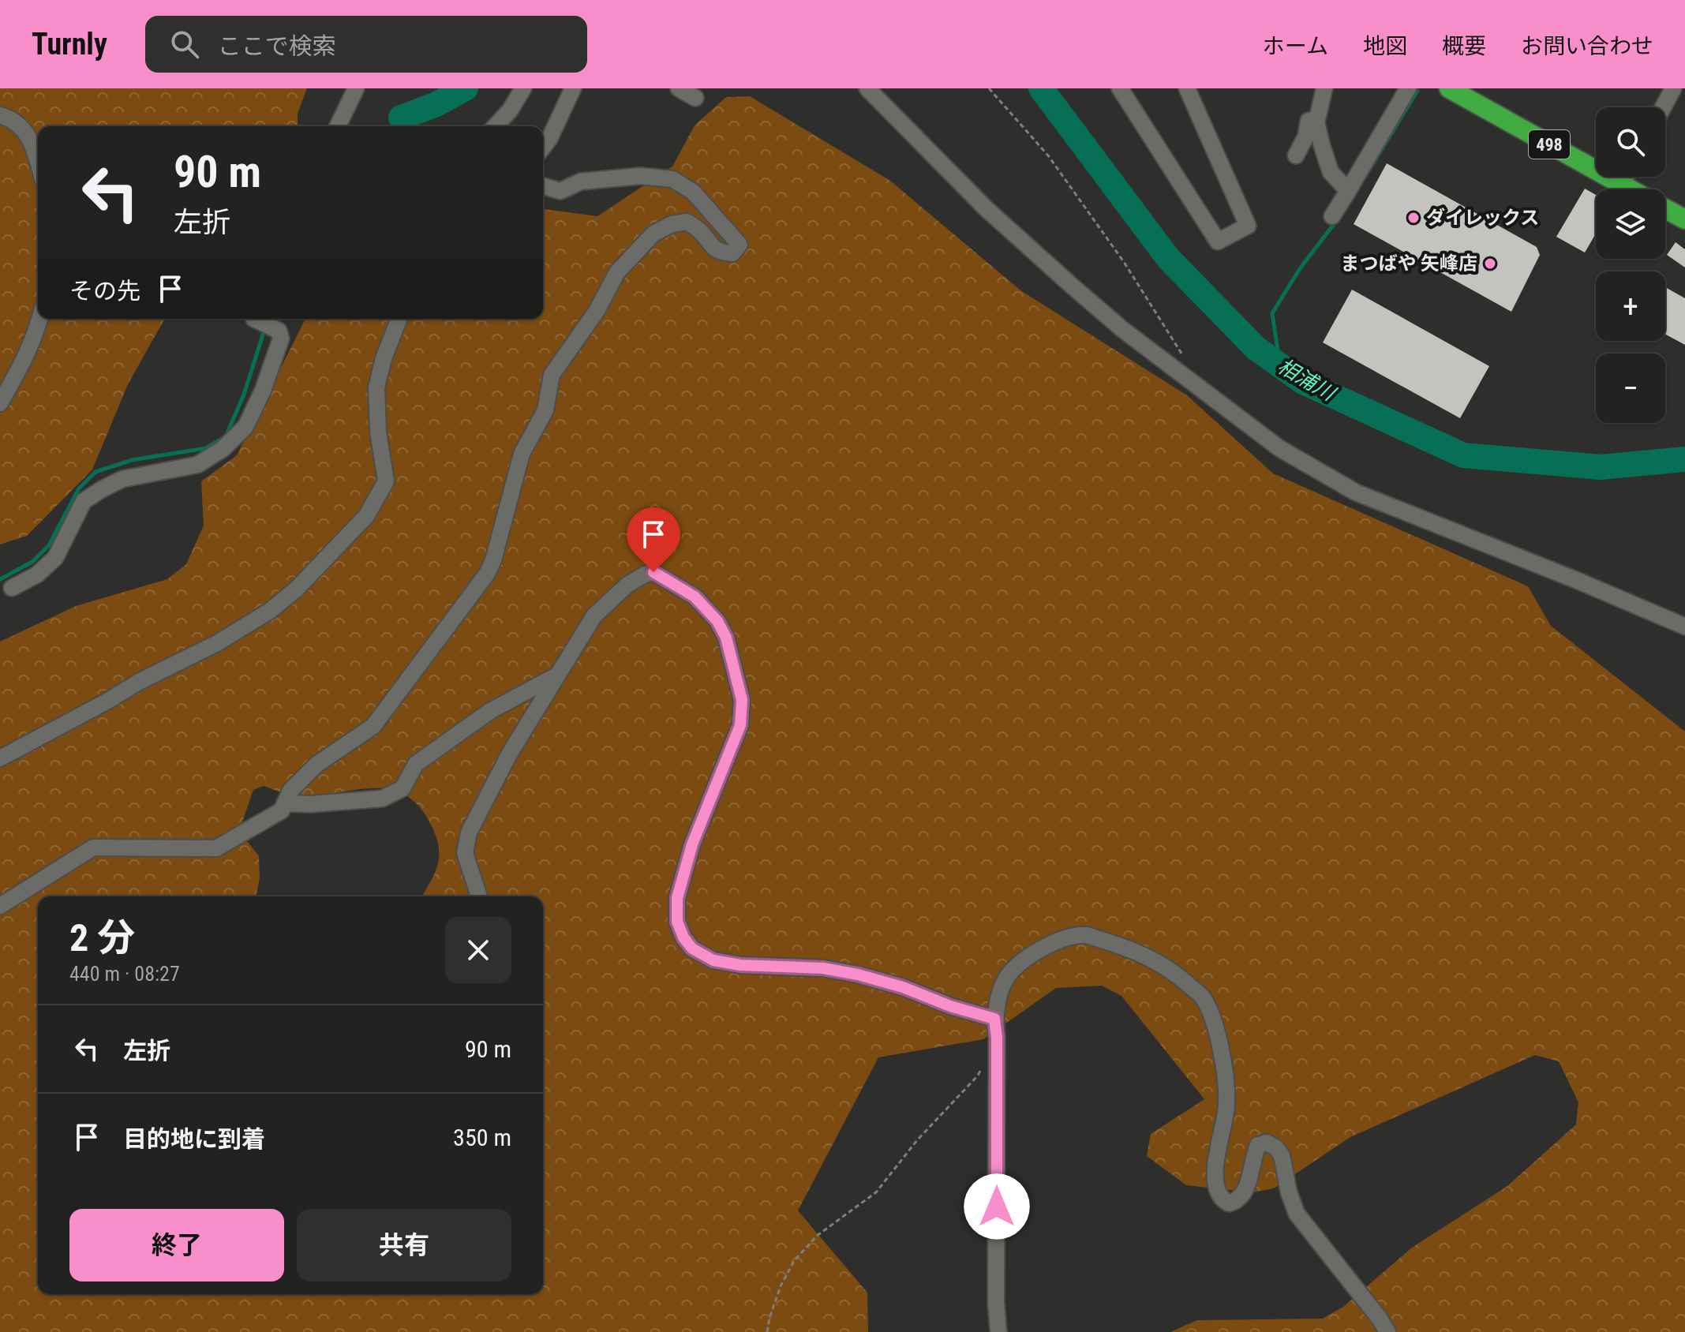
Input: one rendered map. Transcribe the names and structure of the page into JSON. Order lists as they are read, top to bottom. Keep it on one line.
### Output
{"streets":{"highway":["498"]},"water":["相浦川"],"places":["ダイレックス","まつばや 矢峰店"],"page":{"header":"Turnly","search":"ここで検索","nav":["ホーム","地図","概要","お問い合わせ"],"map_buttons":["+","−"],"turn":["90 m","左折"],"then":"その先","heading":["2 分","440 m · 08:27"],"list":[{"name":"左折","value":"90 m"},{"name":"目的地に到着","value":"350 m"}],"buttons":["終了","共有"]}}
